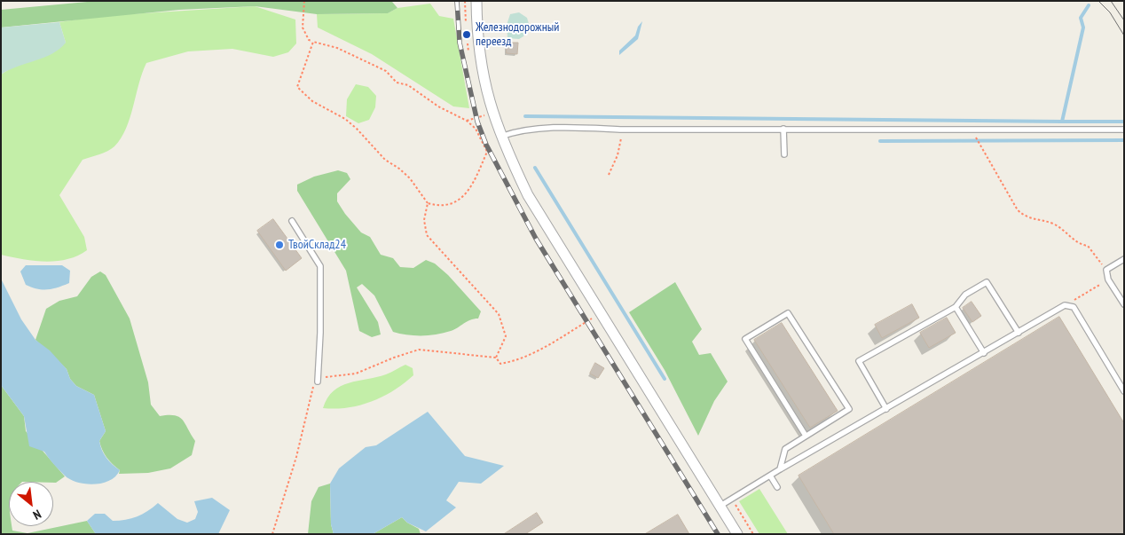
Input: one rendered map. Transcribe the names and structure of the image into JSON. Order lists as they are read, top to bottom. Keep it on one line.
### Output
{"places":["Железнодорожный переезд","ТвойСклад24"],"north":"bottom right"}
